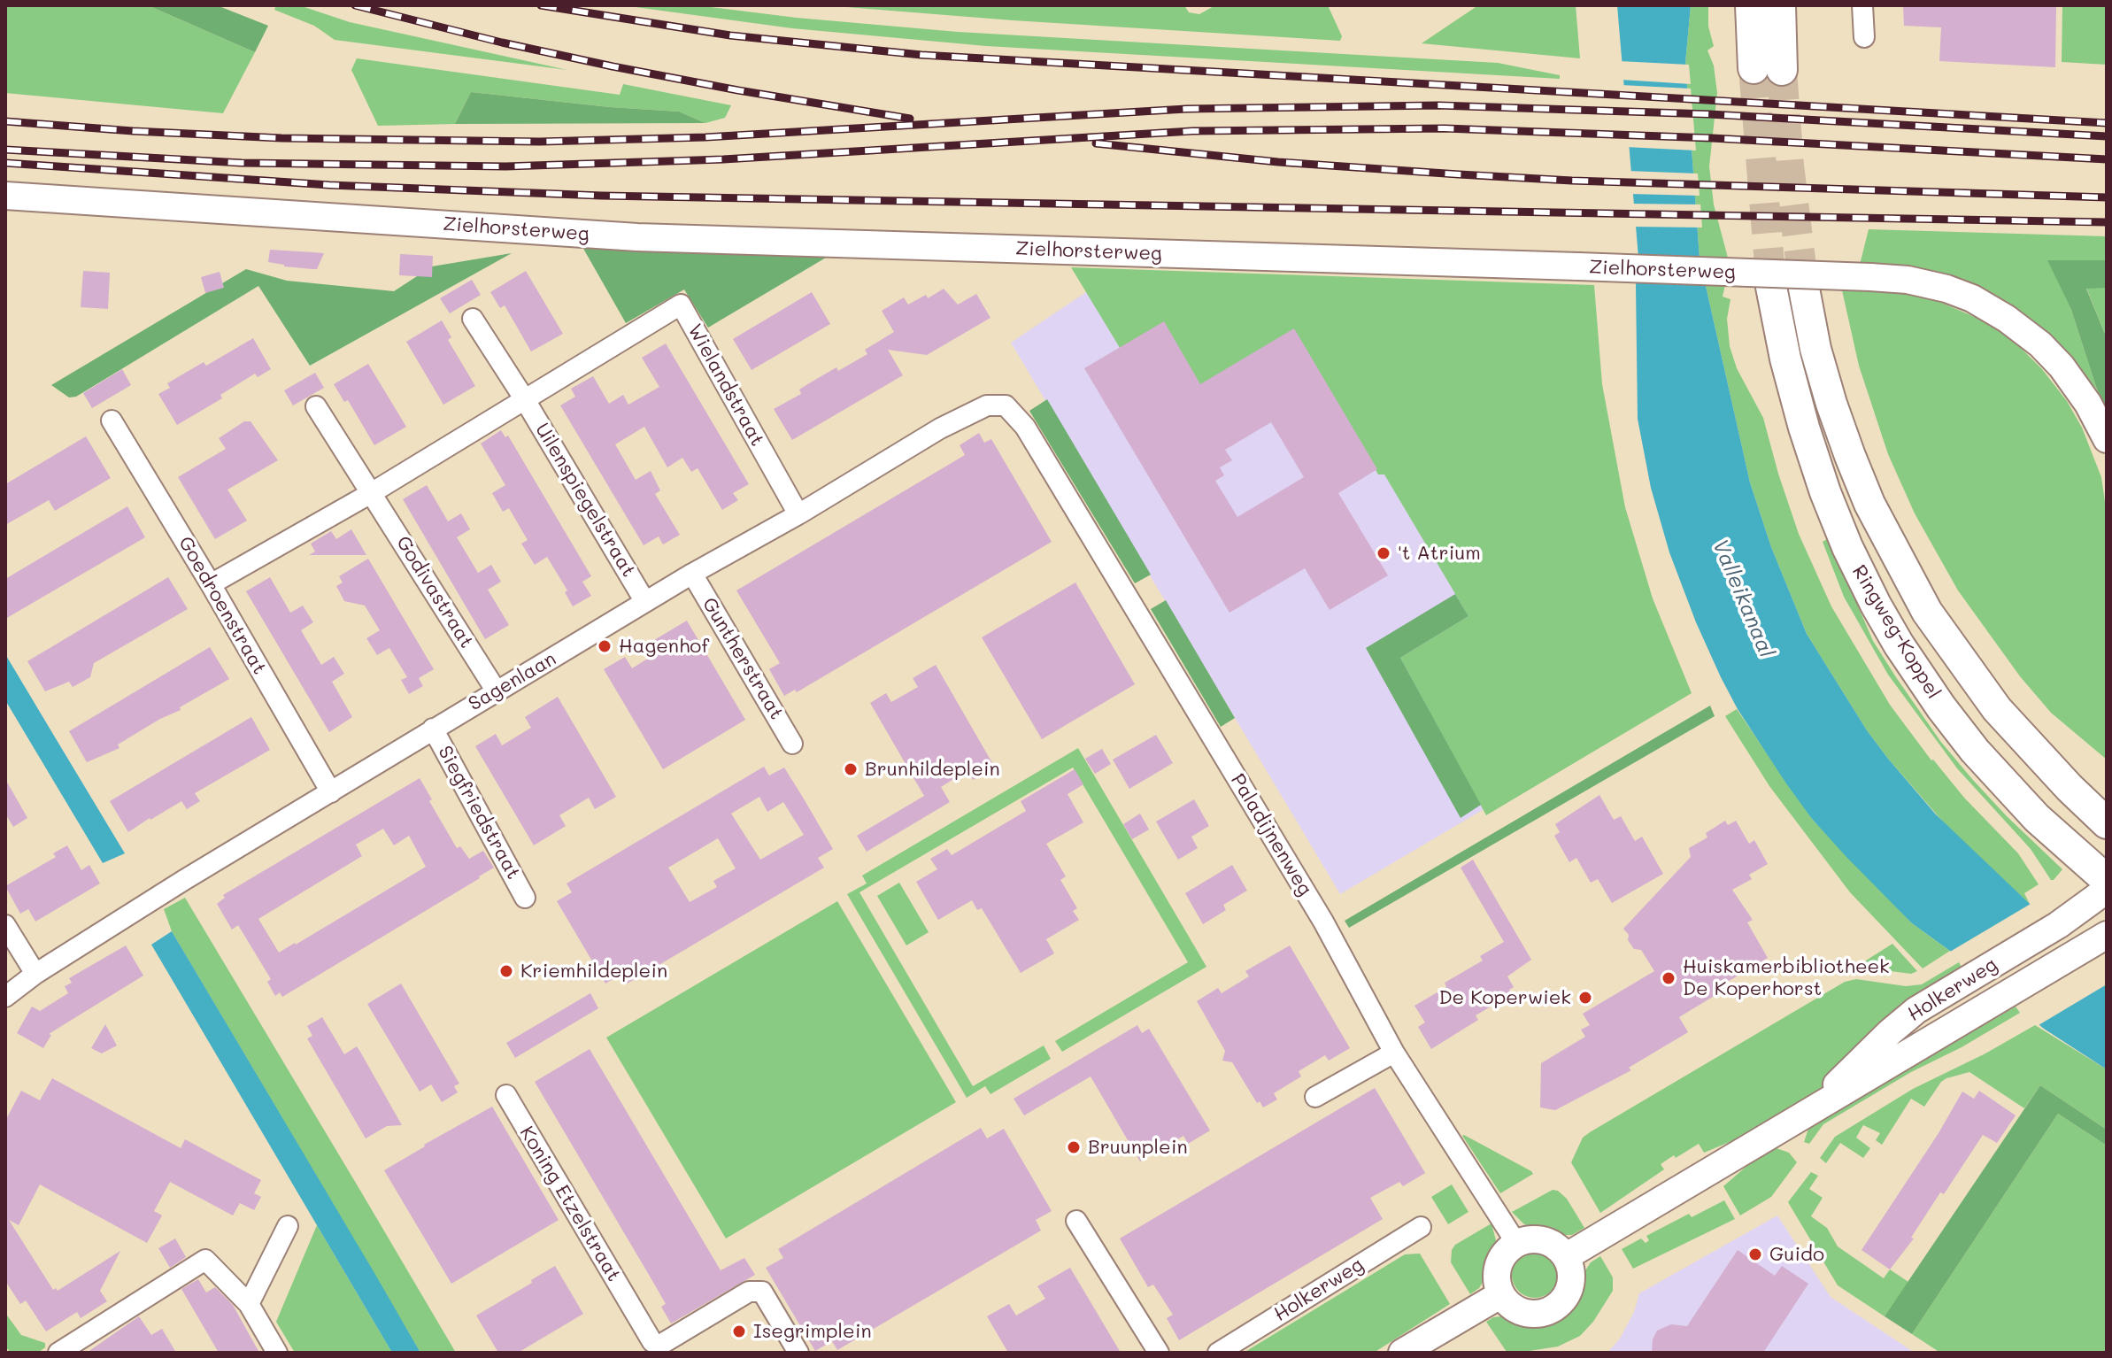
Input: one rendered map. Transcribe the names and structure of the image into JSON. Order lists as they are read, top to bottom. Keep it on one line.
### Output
{"streets":{"main road":["Zielhorsterweg","Ringweg-Koppel","Holkerweg"],"street":["Wielandstraat","Uilenspiegelstraat","Godivastraat","Goedroenstraat","Guntherstraat","Sagenlaan","Siegfriedstraat","Paladijnenweg","Koning Etzelstraat"]},"crossings":[["Wielandstraat","Uilenspiegelstraat"],["Wielandstraat","Godivastraat"],["Wielandstraat","Goedroenstraat"],["Wielandstraat","Sagenlaan"],["Uilenspiegelstraat","Sagenlaan"],["Godivastraat","Sagenlaan"],["Goedroenstraat","Sagenlaan"],["Guntherstraat","Sagenlaan"],["Sagenlaan","Siegfriedstraat"],["Sagenlaan","Paladijnenweg"],["Paladijnenweg","Holkerweg"]],"water":["Valleikanaal"],"places":["'t Atrium","Hagenhof","Brunhildeplein","Kriemhildeplein","Huiskamerbibliotheek De Koperhorst","De Koperwiek","Bruunplein","Guido","Isegrimplein"]}
